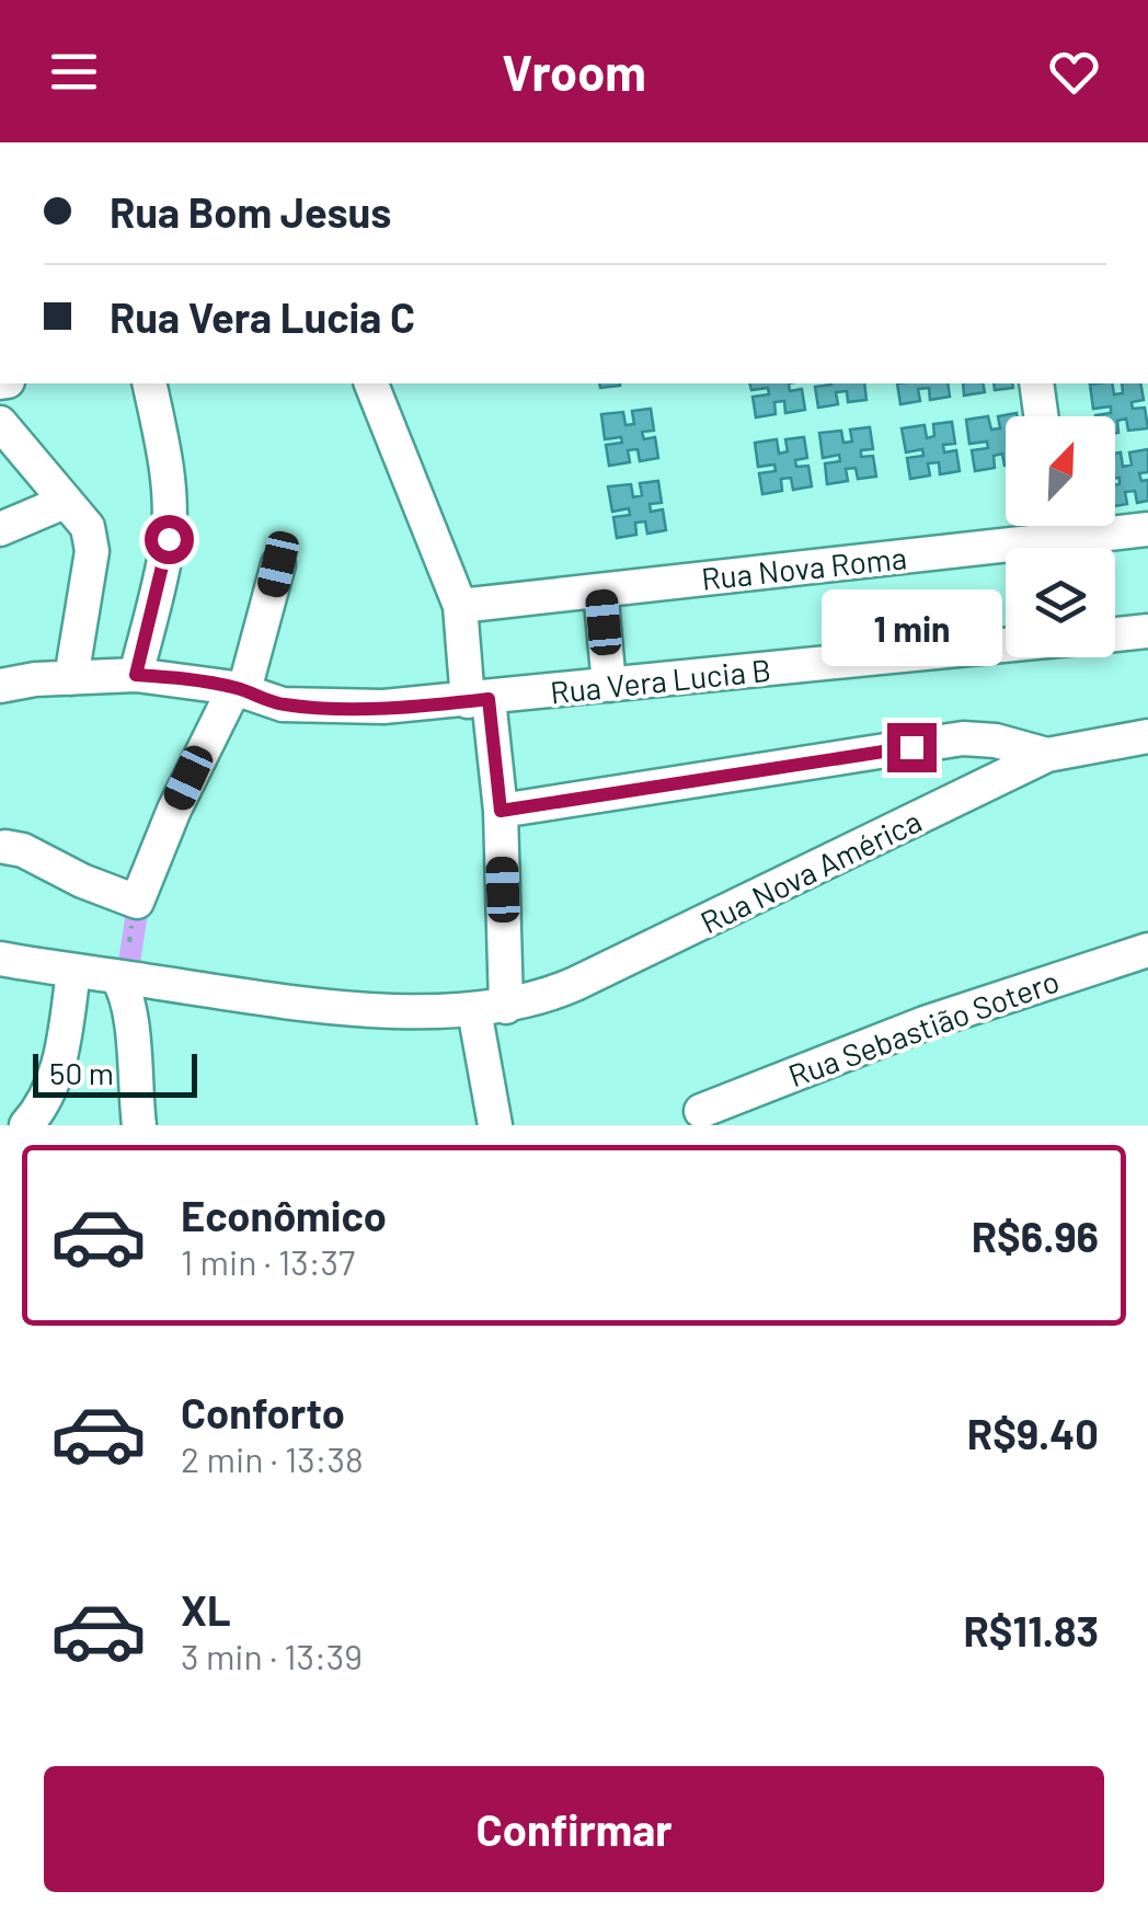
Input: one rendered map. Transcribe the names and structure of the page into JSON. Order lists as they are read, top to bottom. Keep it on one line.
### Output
{"streets":{"street":["Rua Nova Roma","Rua Vera Lucia B","Rua Nova América","Rua Sebastião Sotero"]},"scale_bar":"50 m","north":"top right","page":{"header":"Vroom","banner":["Rua Bom Jesus","Rua Vera Lucia C"],"bubble":"1 min","scale":"50 m","list":[{"name":"Econômico","note":"1 min · 13:37","value":"R$6.96"},{"name":"Conforto","note":"2 min · 13:38","value":"R$9.40"},{"name":"XL","note":"3 min · 13:39","value":"R$11.83"}],"buttons":"Confirmar"}}
